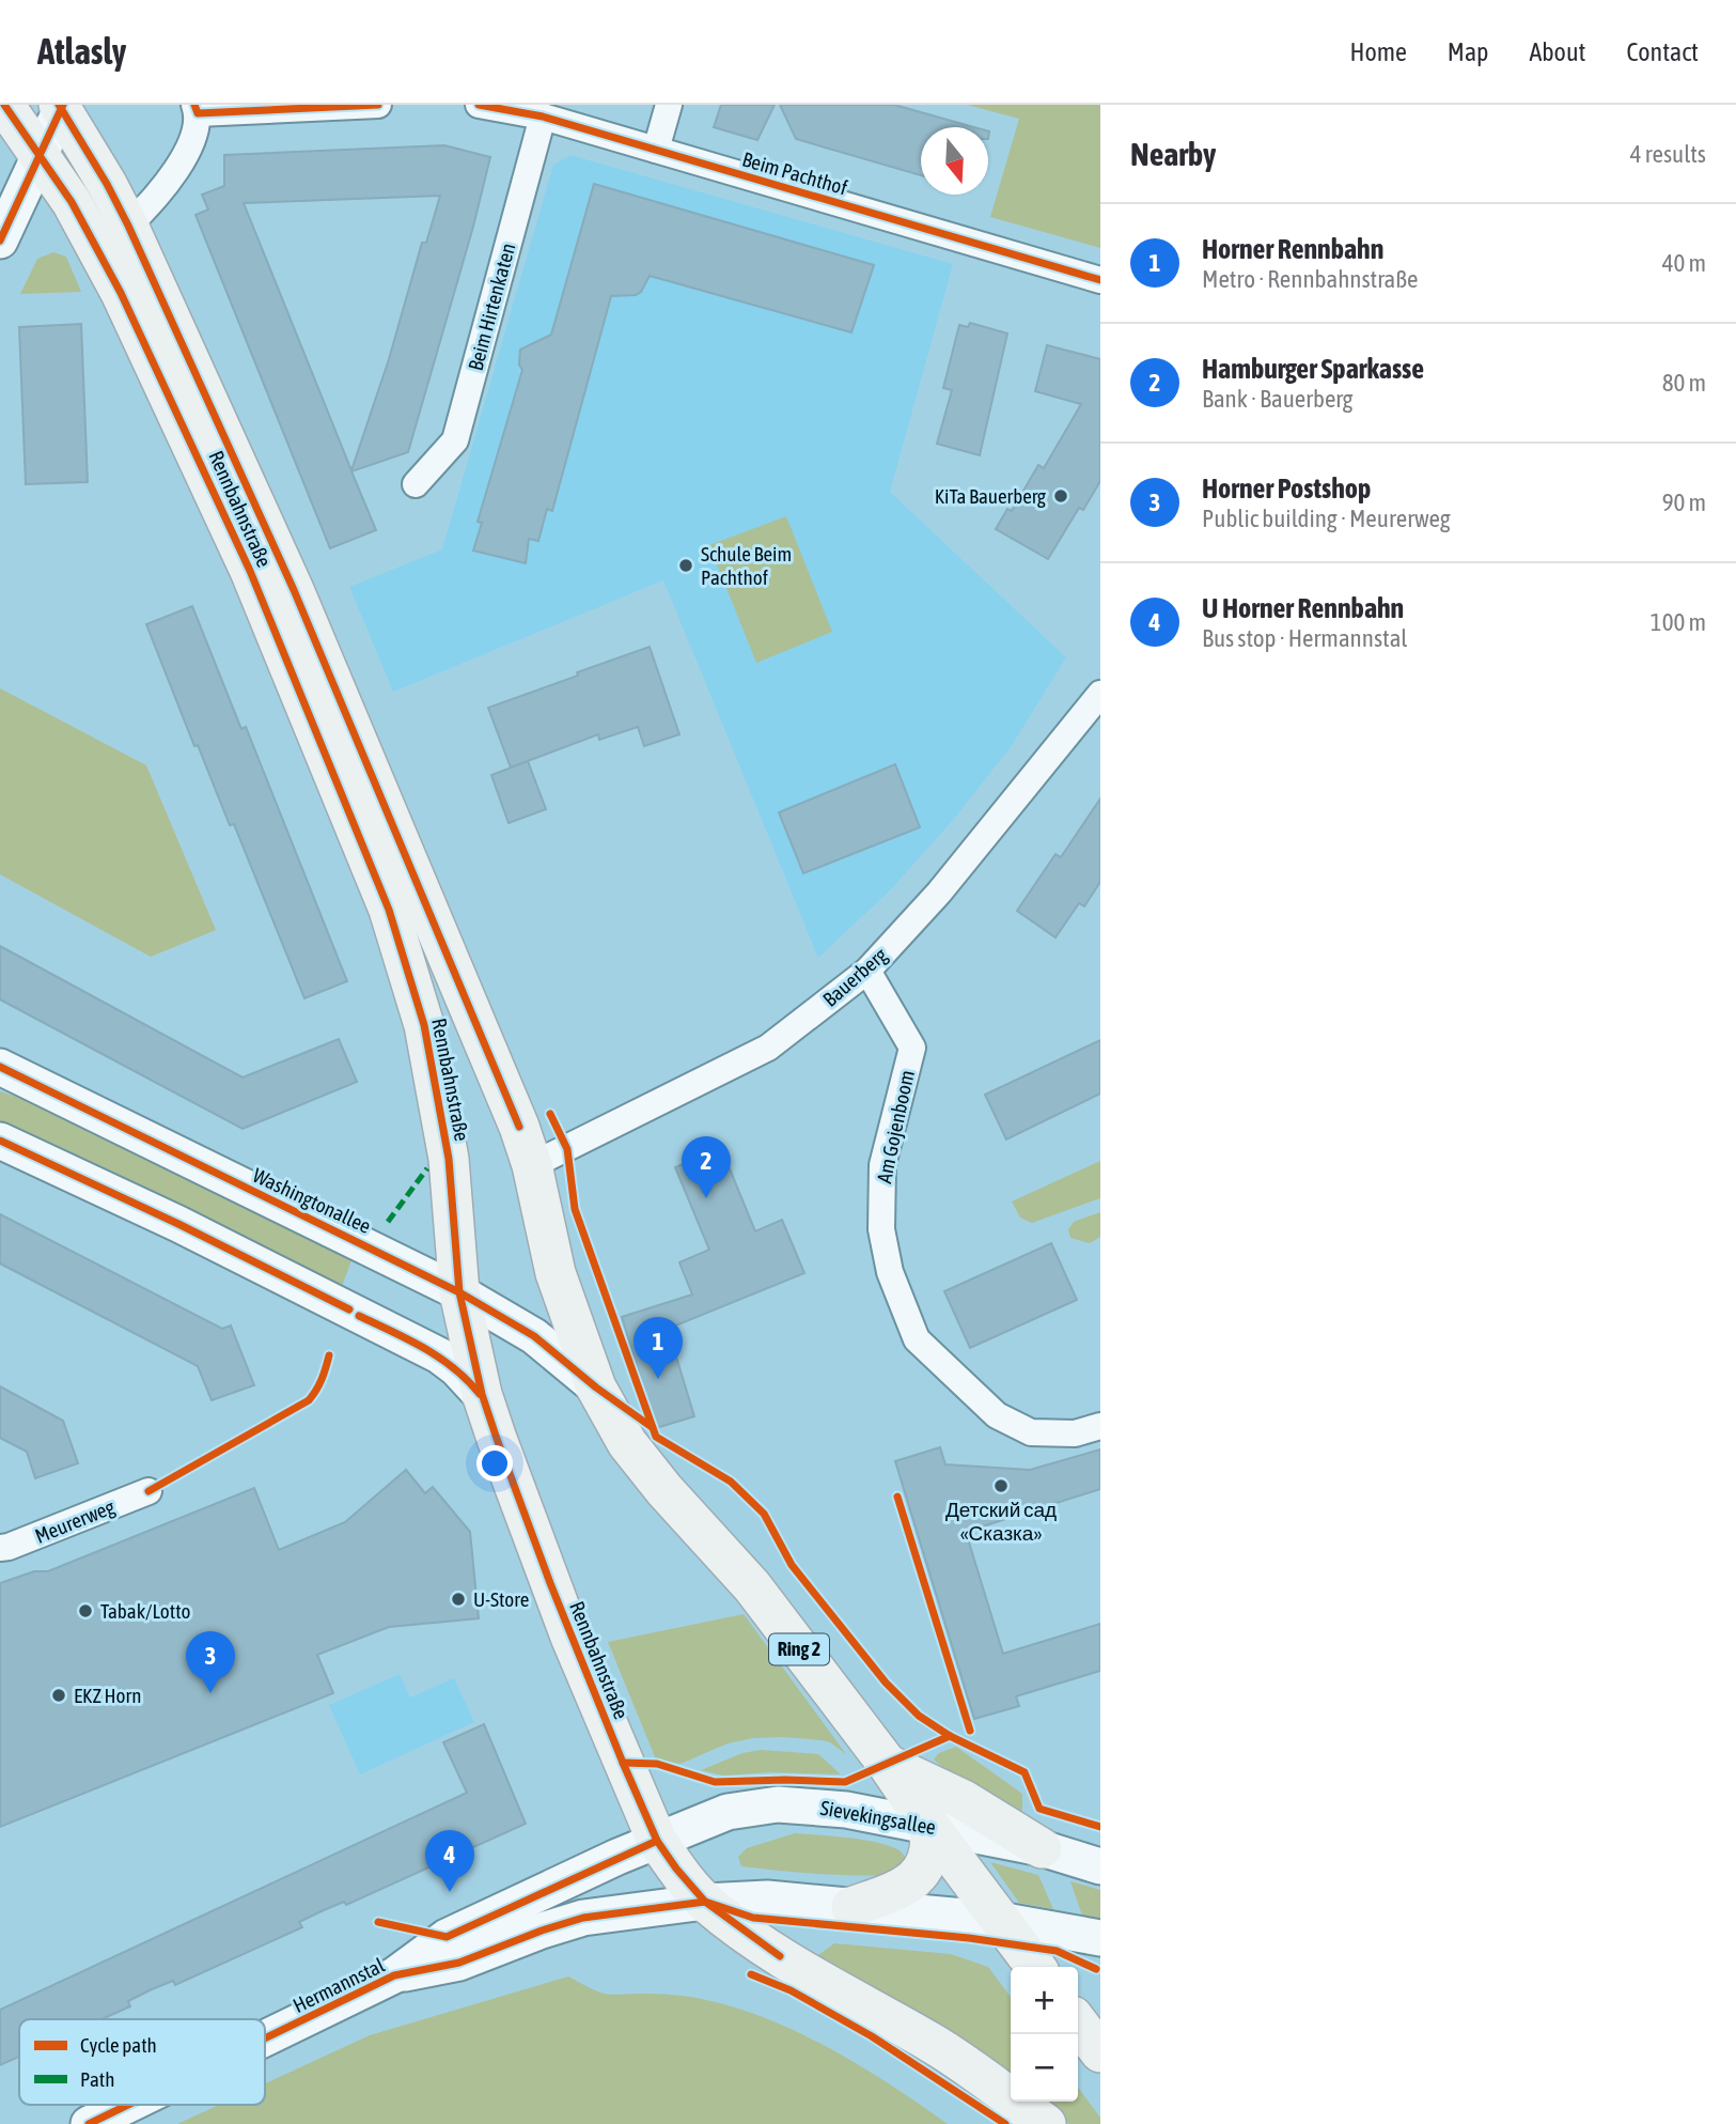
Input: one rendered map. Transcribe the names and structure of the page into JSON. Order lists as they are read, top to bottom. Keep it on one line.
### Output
{"streets":{"main road":["Rennbahnstraße","Ring 2"],"street":["Beim Pachthof","Beim Hirtenkaten","Bauerberg","Am Gojenboom","Washingtonallee","Meurerweg","Sievekingsallee","Hermannstal"]},"crossings":[["Beim Pachthof","Beim Hirtenkaten"],["Rennbahnstraße","Bauerberg"],["Rennbahnstraße","Washingtonallee"],["Rennbahnstraße","Sievekingsallee"],["Rennbahnstraße","Hermannstal"],["Bauerberg","Am Gojenboom"],["Sievekingsallee","Hermannstal"]],"places":["KiTa Bauerberg","Schule Beim Pachthof","Детский сад «Сказка»","U-Store","Tabak/Lotto","EKZ Horn"],"legend":["Cycle path","Path"],"north":"bottom","page":{"header":"Atlasly","nav":["Home","Map","About","Contact"],"heading":["Nearby","4 results"],"list":[{"mark":"1","name":"Horner Rennbahn","note":"Metro · Rennbahnstraße","value":"40 m"},{"mark":"2","name":"Hamburger Sparkasse","note":"Bank · Bauerberg","value":"80 m"},{"mark":"3","name":"Horner Postshop","note":"Public building · Meurerweg","value":"90 m"},{"mark":"4","name":"U Horner Rennbahn","note":"Bus stop · Hermannstal","value":"100 m"}],"pins":["2","1","3","4"],"map_buttons":["+","−"]}}
